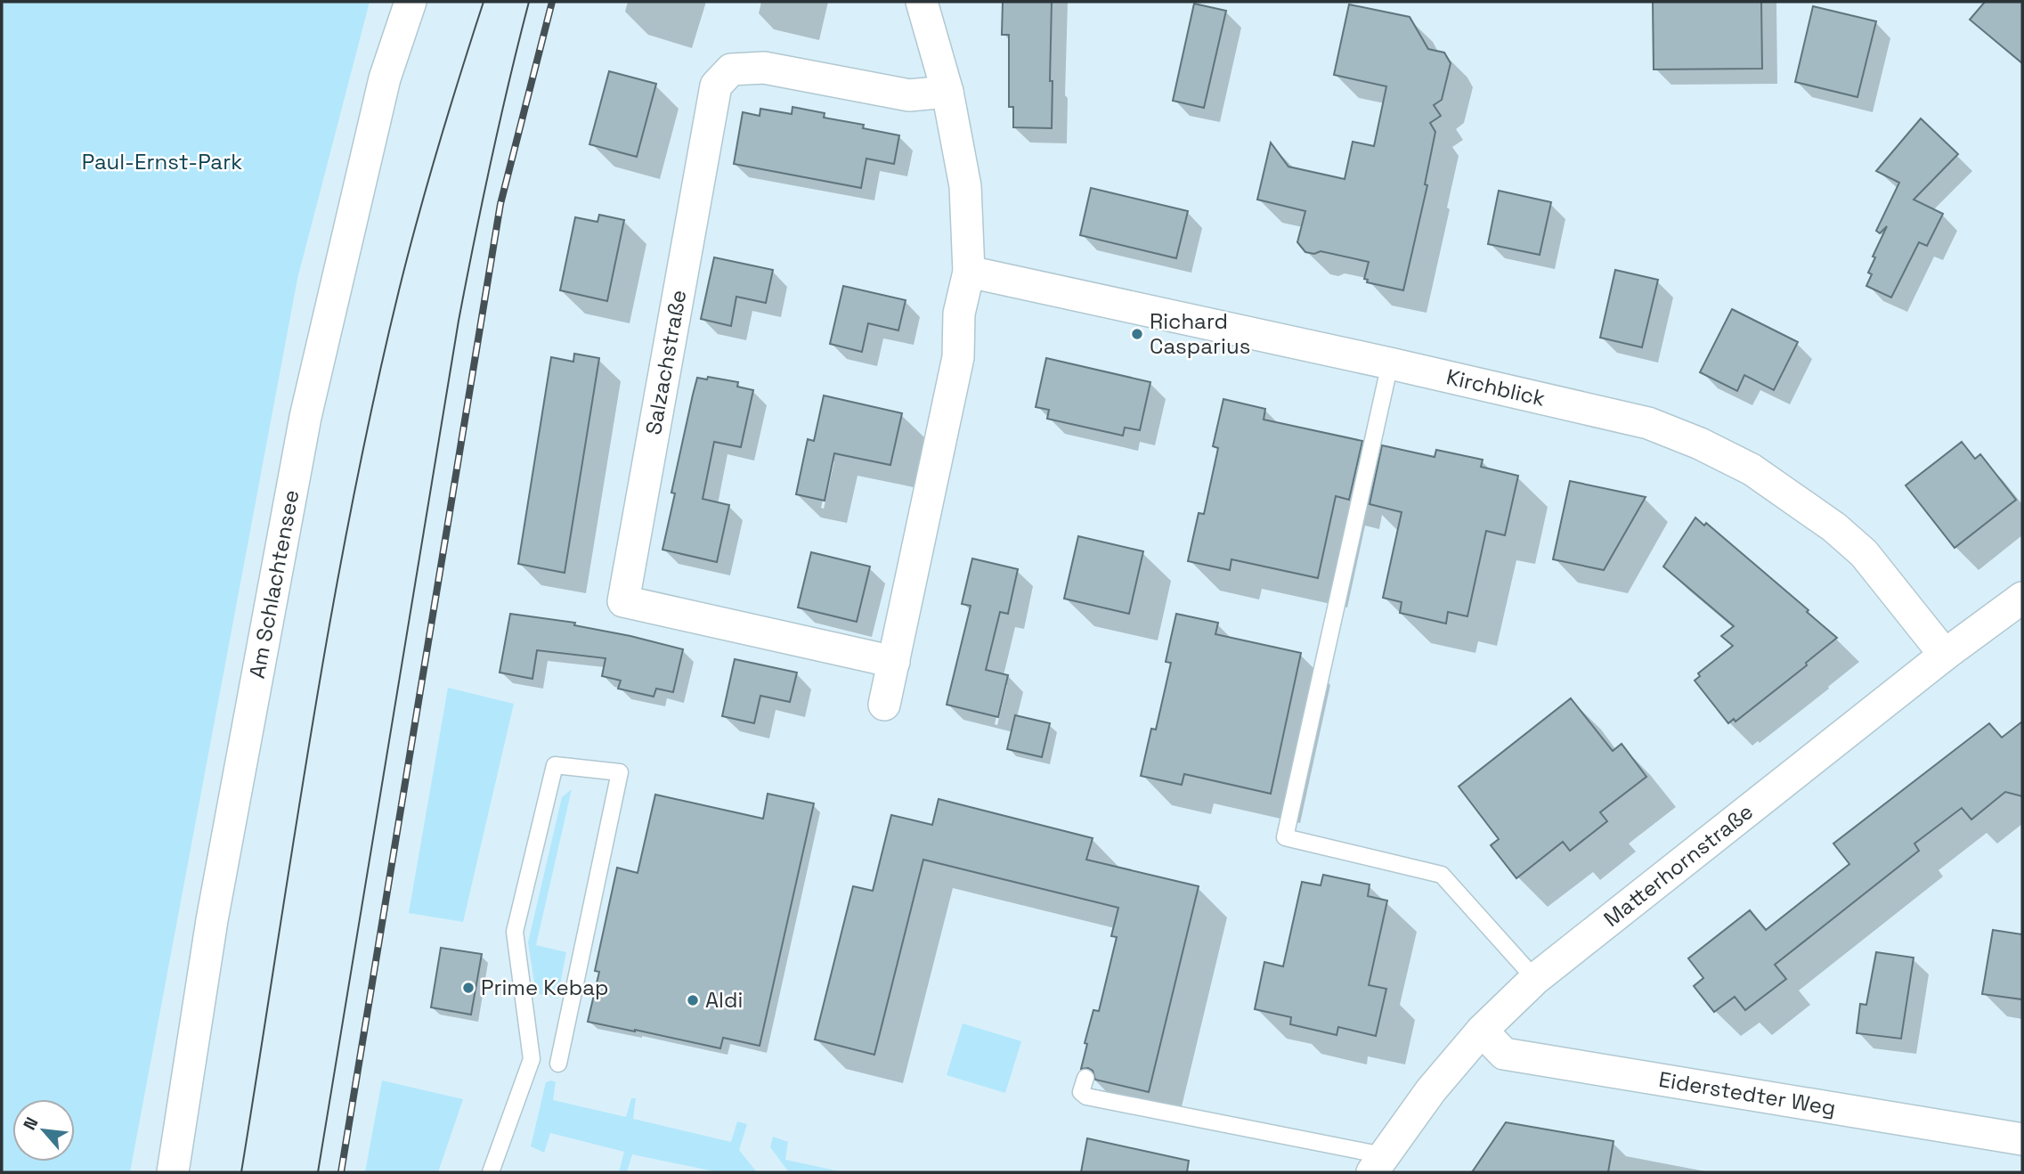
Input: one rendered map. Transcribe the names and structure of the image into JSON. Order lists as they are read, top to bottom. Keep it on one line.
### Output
{"streets":{"street":["Salzachstraße","Kirchblick","Am Schlachtensee","Matterhornstraße","Eiderstedter Weg"]},"crossings":[["Kirchblick","Matterhornstraße"],["Matterhornstraße","Eiderstedter Weg"]],"parks":["Paul-Ernst-Park"],"places":["Richard Casparius","Prime Kebap","Aldi"],"north":"top left"}
